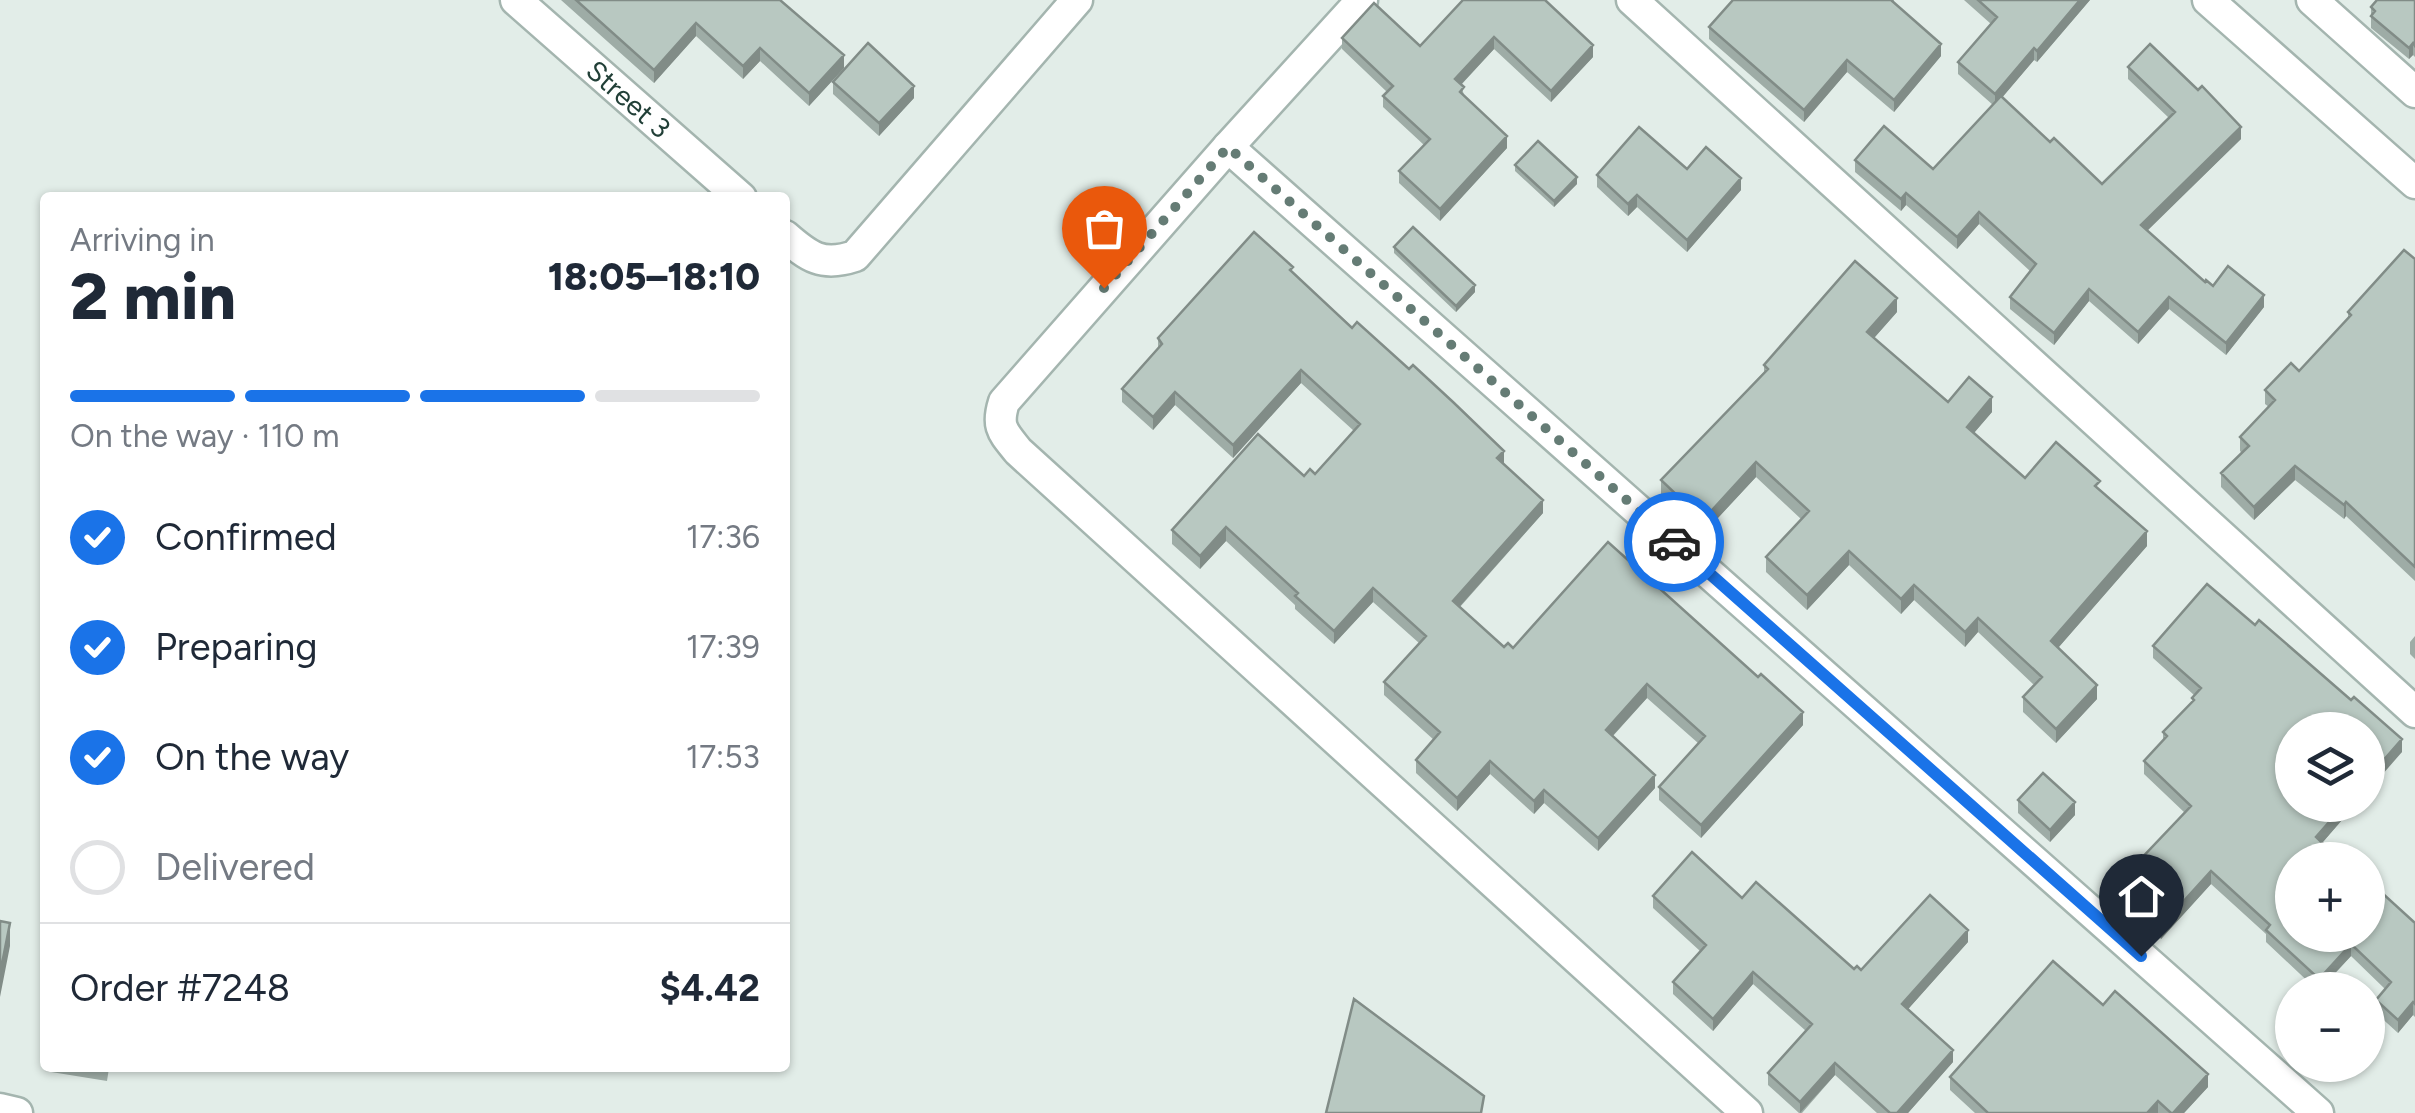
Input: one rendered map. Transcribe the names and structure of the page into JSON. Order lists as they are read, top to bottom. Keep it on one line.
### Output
{"streets":{"street":["Street 3"]},"page":{"heading":["2 min","Arriving in","18:05–18:10"],"panel":["Order #7248","$4.42"],"bar":"On the way · 110 m","list":[["Confirmed","17:36"],["Preparing","17:39"],["On the way","17:53"],"Delivered"],"map_buttons":["+","−"]}}
